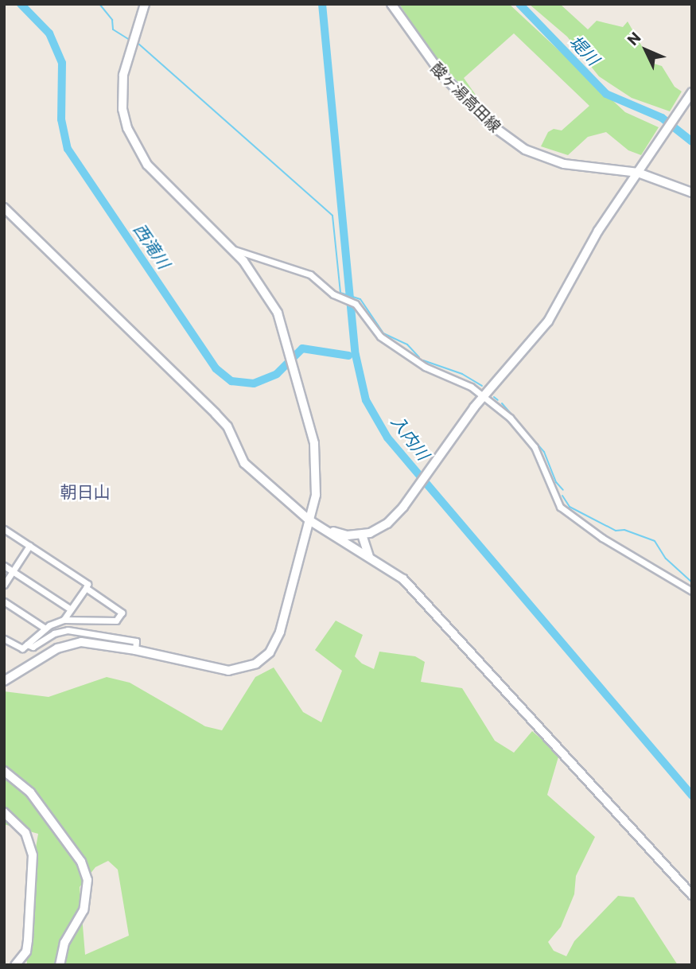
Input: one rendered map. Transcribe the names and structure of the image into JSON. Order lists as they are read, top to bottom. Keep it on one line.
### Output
{"streets":{"street":["酸ヶ湯高田線"]},"districts":["朝日山"],"water":["堤川","西滝川","入内川"],"north":"top left"}
